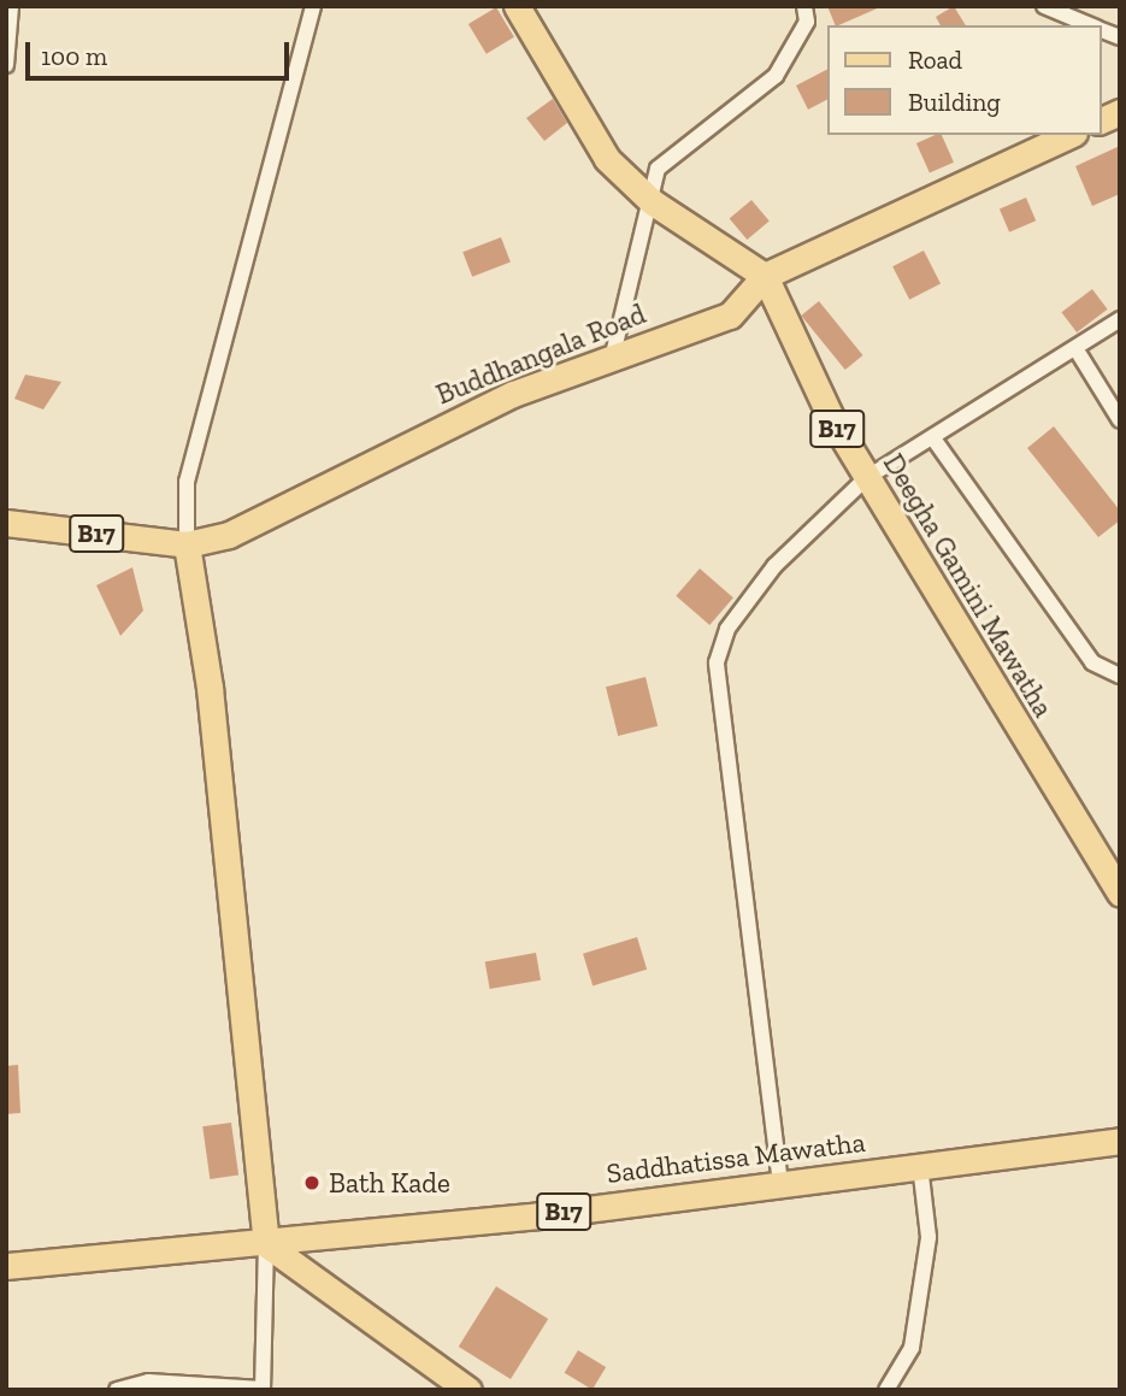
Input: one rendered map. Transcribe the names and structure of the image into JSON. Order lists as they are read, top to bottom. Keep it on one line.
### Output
{"streets":{"main road":["Buddhangala Road","B17","Deegha Gamini Mawatha","Saddhatissa Mawatha"]},"crossings":[["Buddhangala Road","Deegha Gamini Mawatha"]],"places":["Bath Kade"],"legend":["Road","Building"],"scale_bar":"100 m"}
